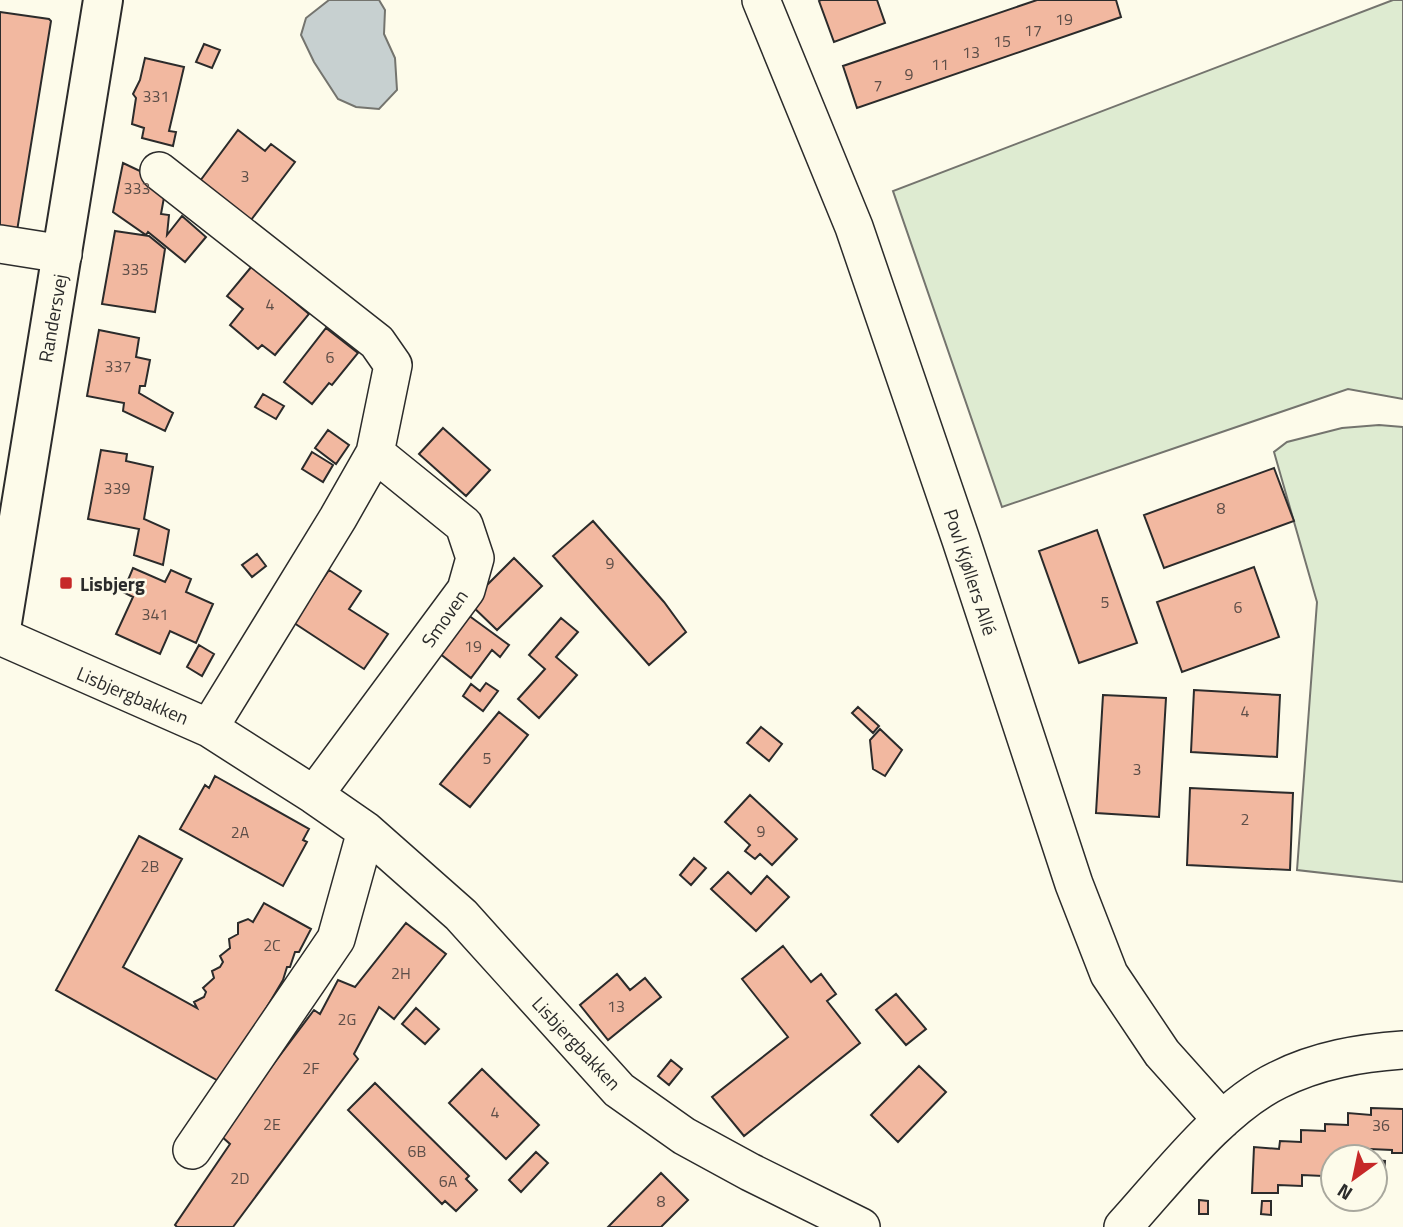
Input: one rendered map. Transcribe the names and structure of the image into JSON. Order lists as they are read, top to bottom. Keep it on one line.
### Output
{"streets":{"main road":["Randersvej"],"street":["Povl Kjøllers Allé","Smoven","Lisbjergbakken"]},"crossings":[["Randersvej","Lisbjergbakken"],["Smoven","Lisbjergbakken"]],"places":{"transit":["Lisbjerg"]},"house_numbers":["19","17","15","13","11","9","7","331","3","333","335","4","6","337","339","8","9","5","6","341","19","4","5","3","2","9","2A","2B","2C","2H","13","2G","2F","4","2E","36","6B","2D","6A","8"],"north":"bottom left"}
